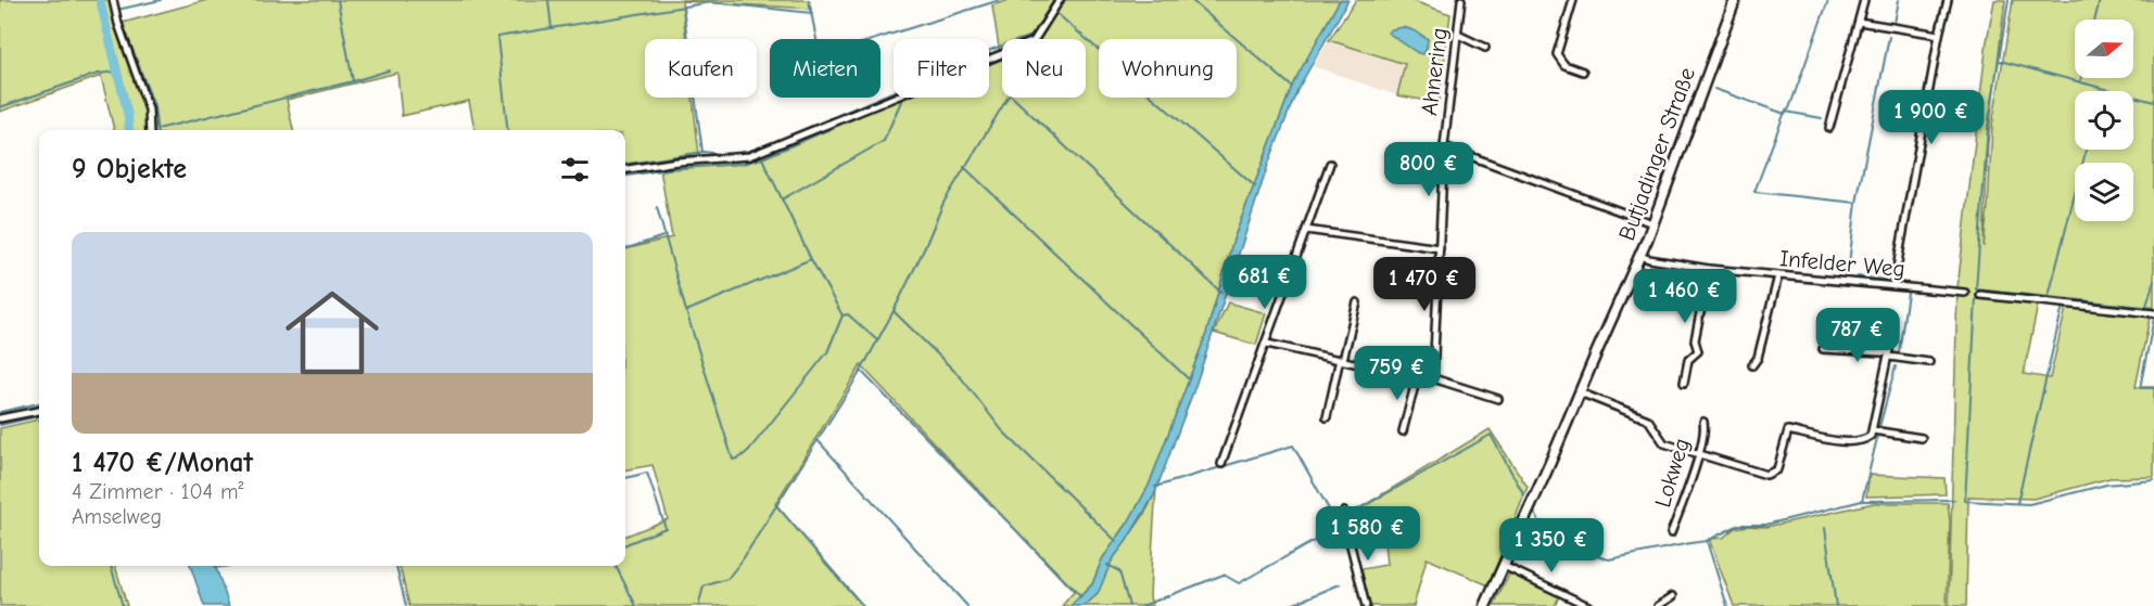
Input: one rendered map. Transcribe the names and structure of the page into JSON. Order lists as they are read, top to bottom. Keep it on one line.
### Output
{"streets":{"main road":["Butjadinger Straße"],"street":["Ahnering","Infelder Weg","Lokweg"]},"crossings":[["Butjadinger Straße","Infelder Weg"]],"north":"right","page":{"chip":["Kaufen","Mieten","Filter","Neu","Wohnung"],"price":["1 900 €","800 €","681 €","1 470 €","1 460 €","787 €","759 €","1 580 €","1 350 €"],"heading":"9 Objekte","list":[{"name":"1 470 €/Monat","note":"4 Zimmer · 104 m² · Amselweg"}]}}
